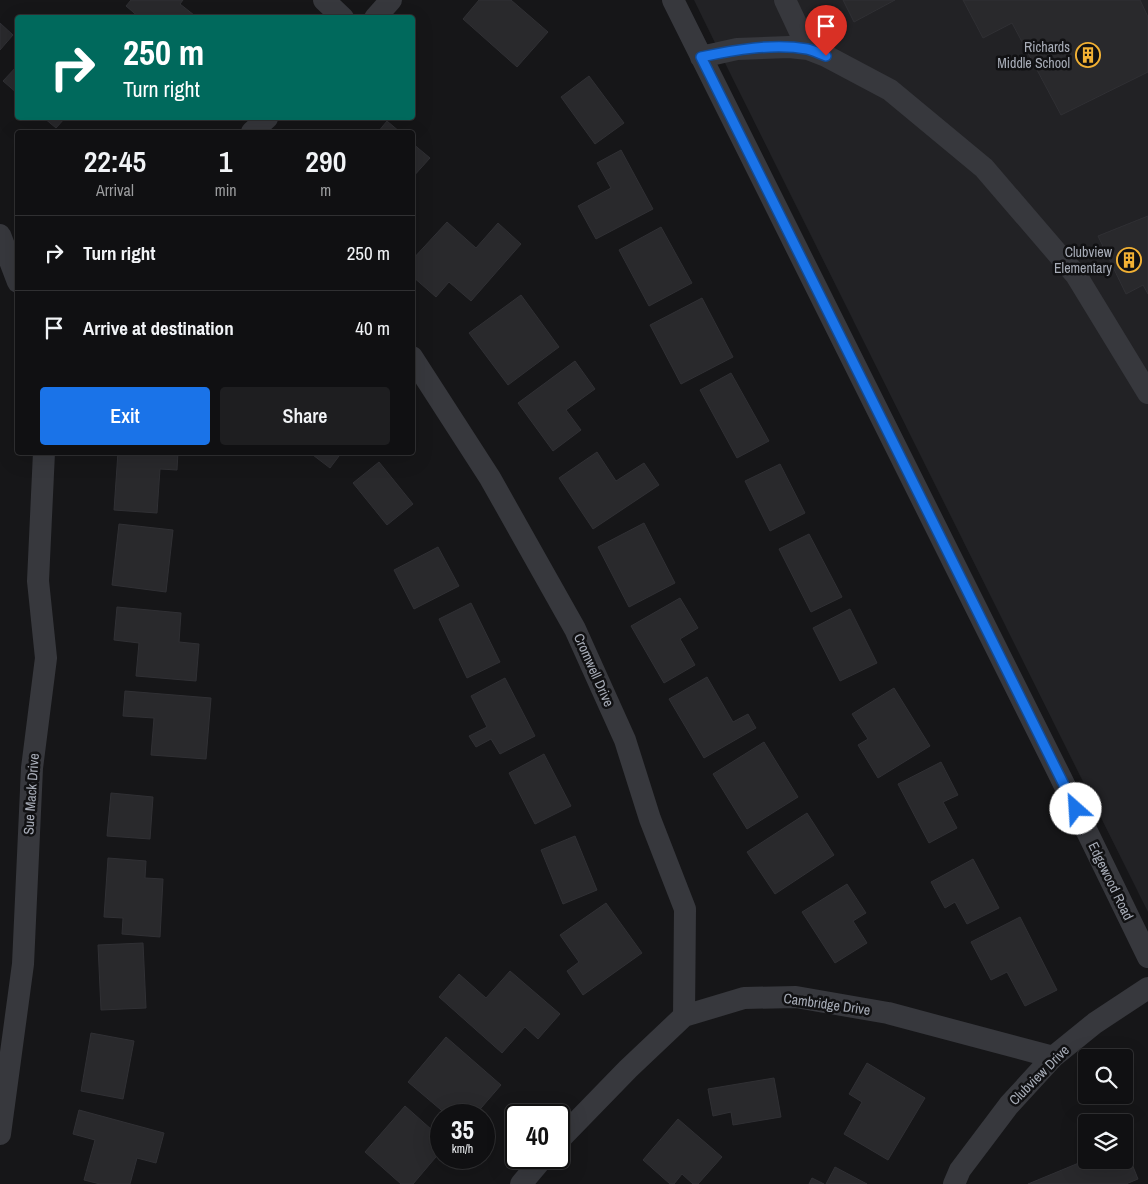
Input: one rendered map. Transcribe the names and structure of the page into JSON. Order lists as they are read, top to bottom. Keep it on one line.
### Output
{"streets":{"street":["Cromwell Drive","Sue Mack Drive","Edgewood Road","Cambridge Drive","Clubview Drive"]},"crossings":[["Cromwell Drive","Cambridge Drive"],["Cambridge Drive","Clubview Drive"]],"places":{"building":["Richards Middle School","Clubview Elementary"]},"page":{"turn":["250 m","Turn right"],"eta":["22:45","Arrival","1","min","290","m"],"list":[{"name":"Turn right","value":"250 m"},{"name":"Arrive at destination","value":"40 m"}],"buttons":["Exit","Share"],"speed":"35 km/h","limit":"40"}}
